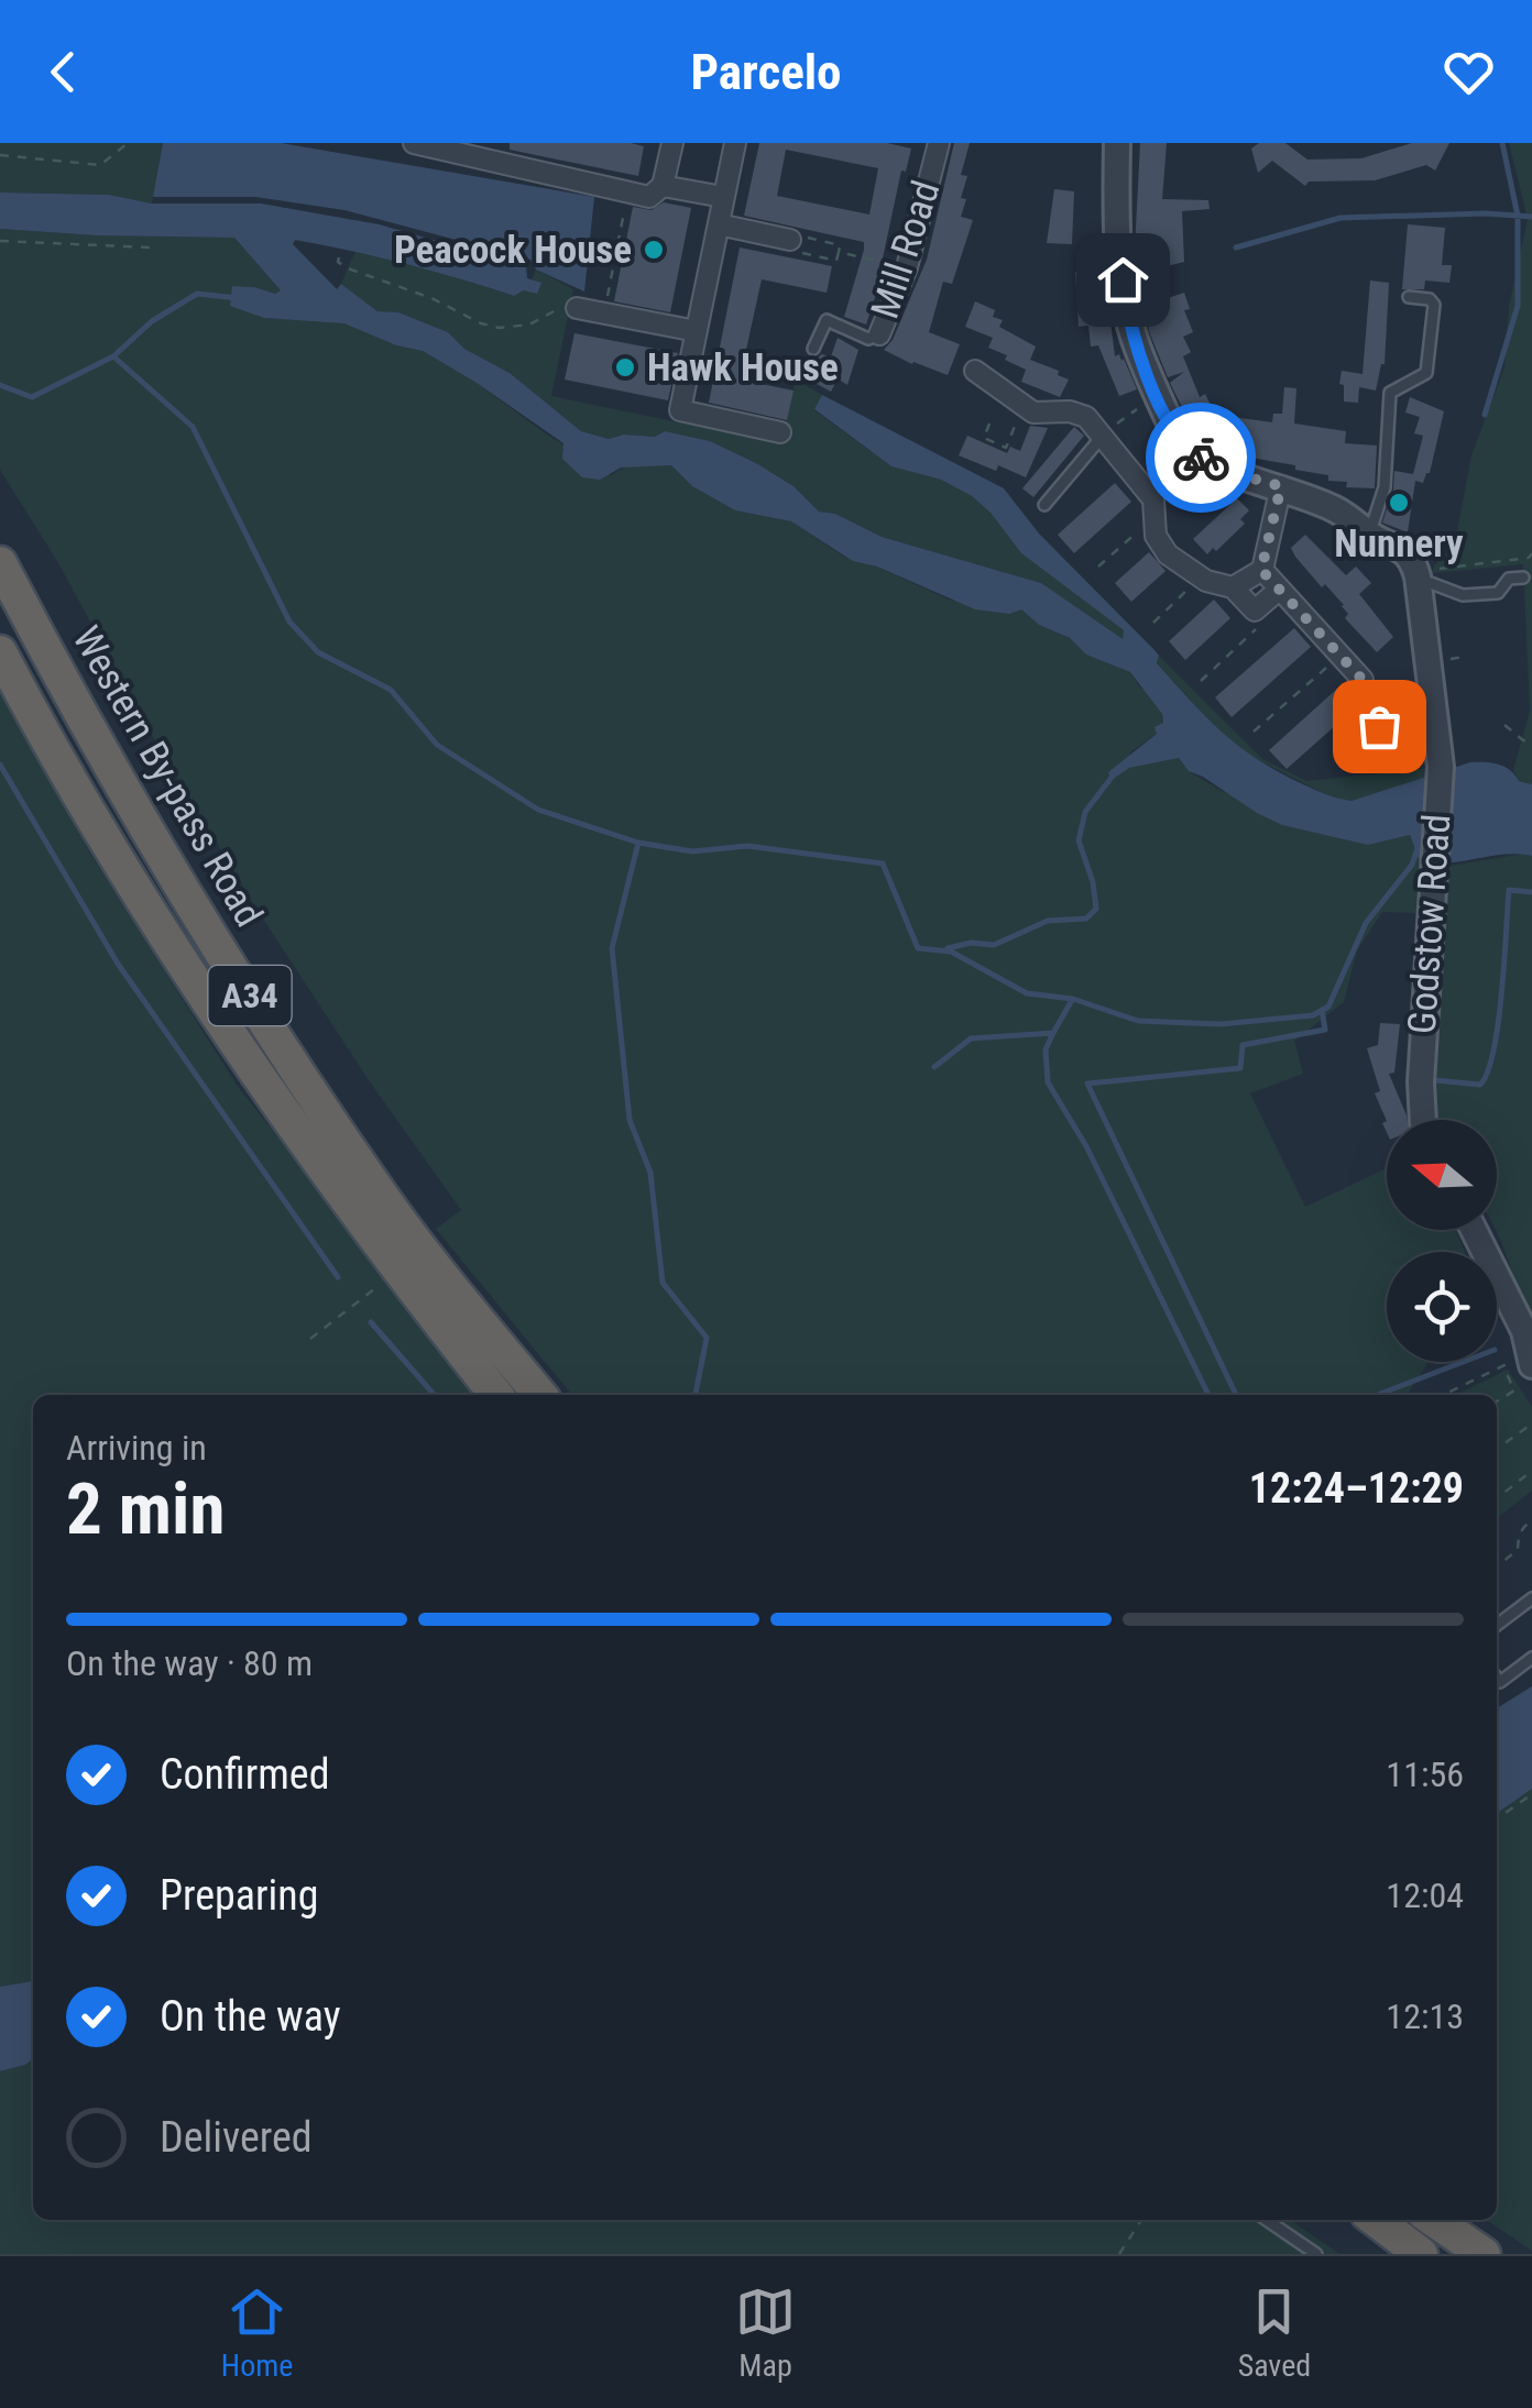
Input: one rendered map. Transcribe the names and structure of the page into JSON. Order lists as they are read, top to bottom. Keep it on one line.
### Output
{"streets":{"highway":["Western By-pass Road","A34"],"street":["Mill Road","Godstow Road"]},"places":["Peacock House","Hawk House","Nunnery"],"north":"left","page":{"header":"Parcelo","heading":["2 min","Arriving in","12:24–12:29"],"bar":"On the way · 80 m","list":[["Confirmed","11:56"],["Preparing","12:04"],["On the way","12:13"],"Delivered"],"tabs":["Home","Map","Saved"]}}
